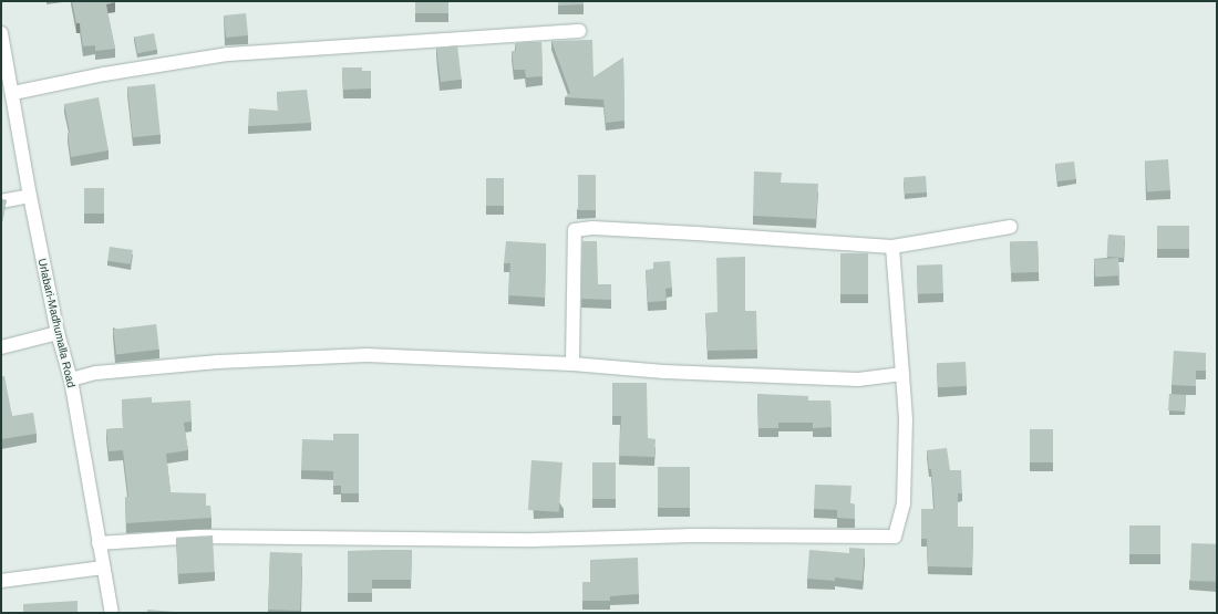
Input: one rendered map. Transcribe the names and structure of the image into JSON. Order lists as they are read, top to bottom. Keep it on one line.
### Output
{"streets":{"street":["Urlabari-Madhumalla Road"]}}
